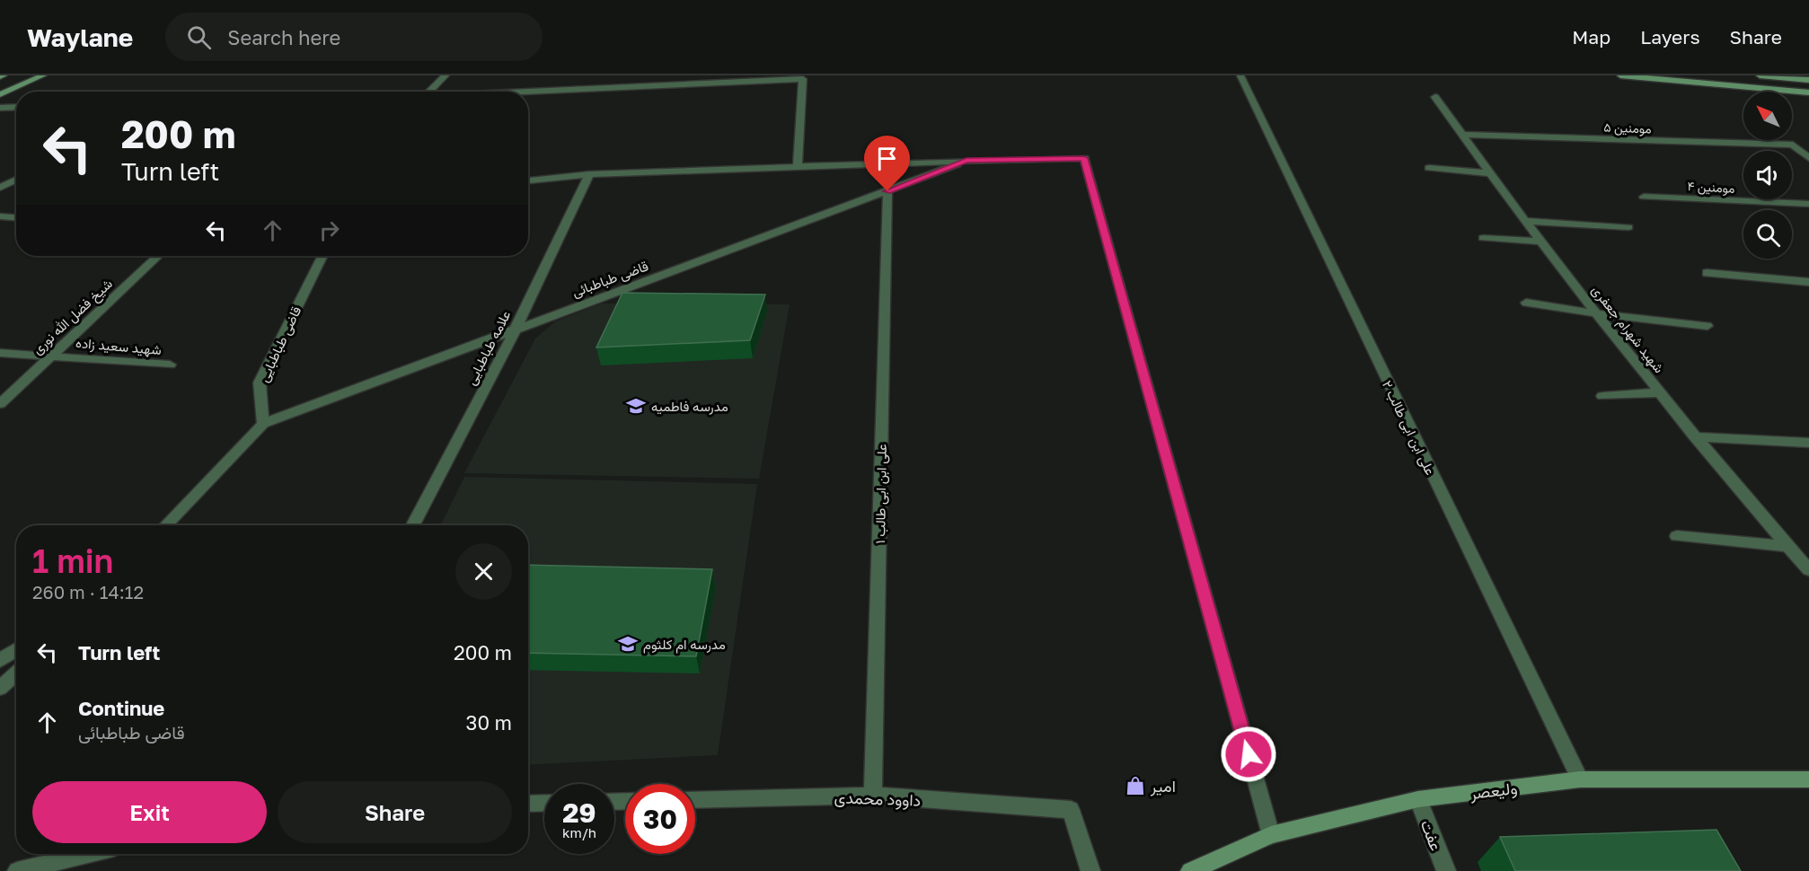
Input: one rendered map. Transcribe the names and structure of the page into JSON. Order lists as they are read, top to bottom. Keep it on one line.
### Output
{"streets":{"main road":["ولیعصر"],"street":["۵ مومنین","مومنین ۴","قاضی طباطبائی","شیخ فضل الله نوری","شهید شهرام جعفری","قاضی طباطبایی","شهید سعید زاده","علامه طباطبایی","علی ابن ابی طالب ۲","علی ابن ابی طالب ۱","داوود محمدی","عفت"]},"crossings":[["۵ مومنین","شهید شهرام جعفری"],["قاضی طباطبائی","قاضی طباطبایی"],["قاضی طباطبائی","علامه طباطبایی"],["قاضی طباطبائی","علی ابن ابی طالب ۱"],["شیخ فضل الله نوری","شهید سعید زاده"],["علی ابن ابی طالب ۲","ولیعصر"],["علی ابن ابی طالب ۱","داوود محمدی"],["ولیعصر","عفت"]],"places":{"school or university":["مدرسه فاطمیه","مدرسه ام کلثوم"],"shop":["امیر"]},"north":"top left","page":{"header":"Waylane","search":"Search here","nav":["Map","Layers","Share"],"turn":["200 m","Turn left"],"heading":["1 min","260 m · 14:12"],"list":[{"name":"Turn left","value":"200 m"},{"name":"Continue","note":"قاضی طباطبائی","value":"30 m"}],"buttons":["Exit","Share"],"speed":"29 km/h","limit":"30"}}
